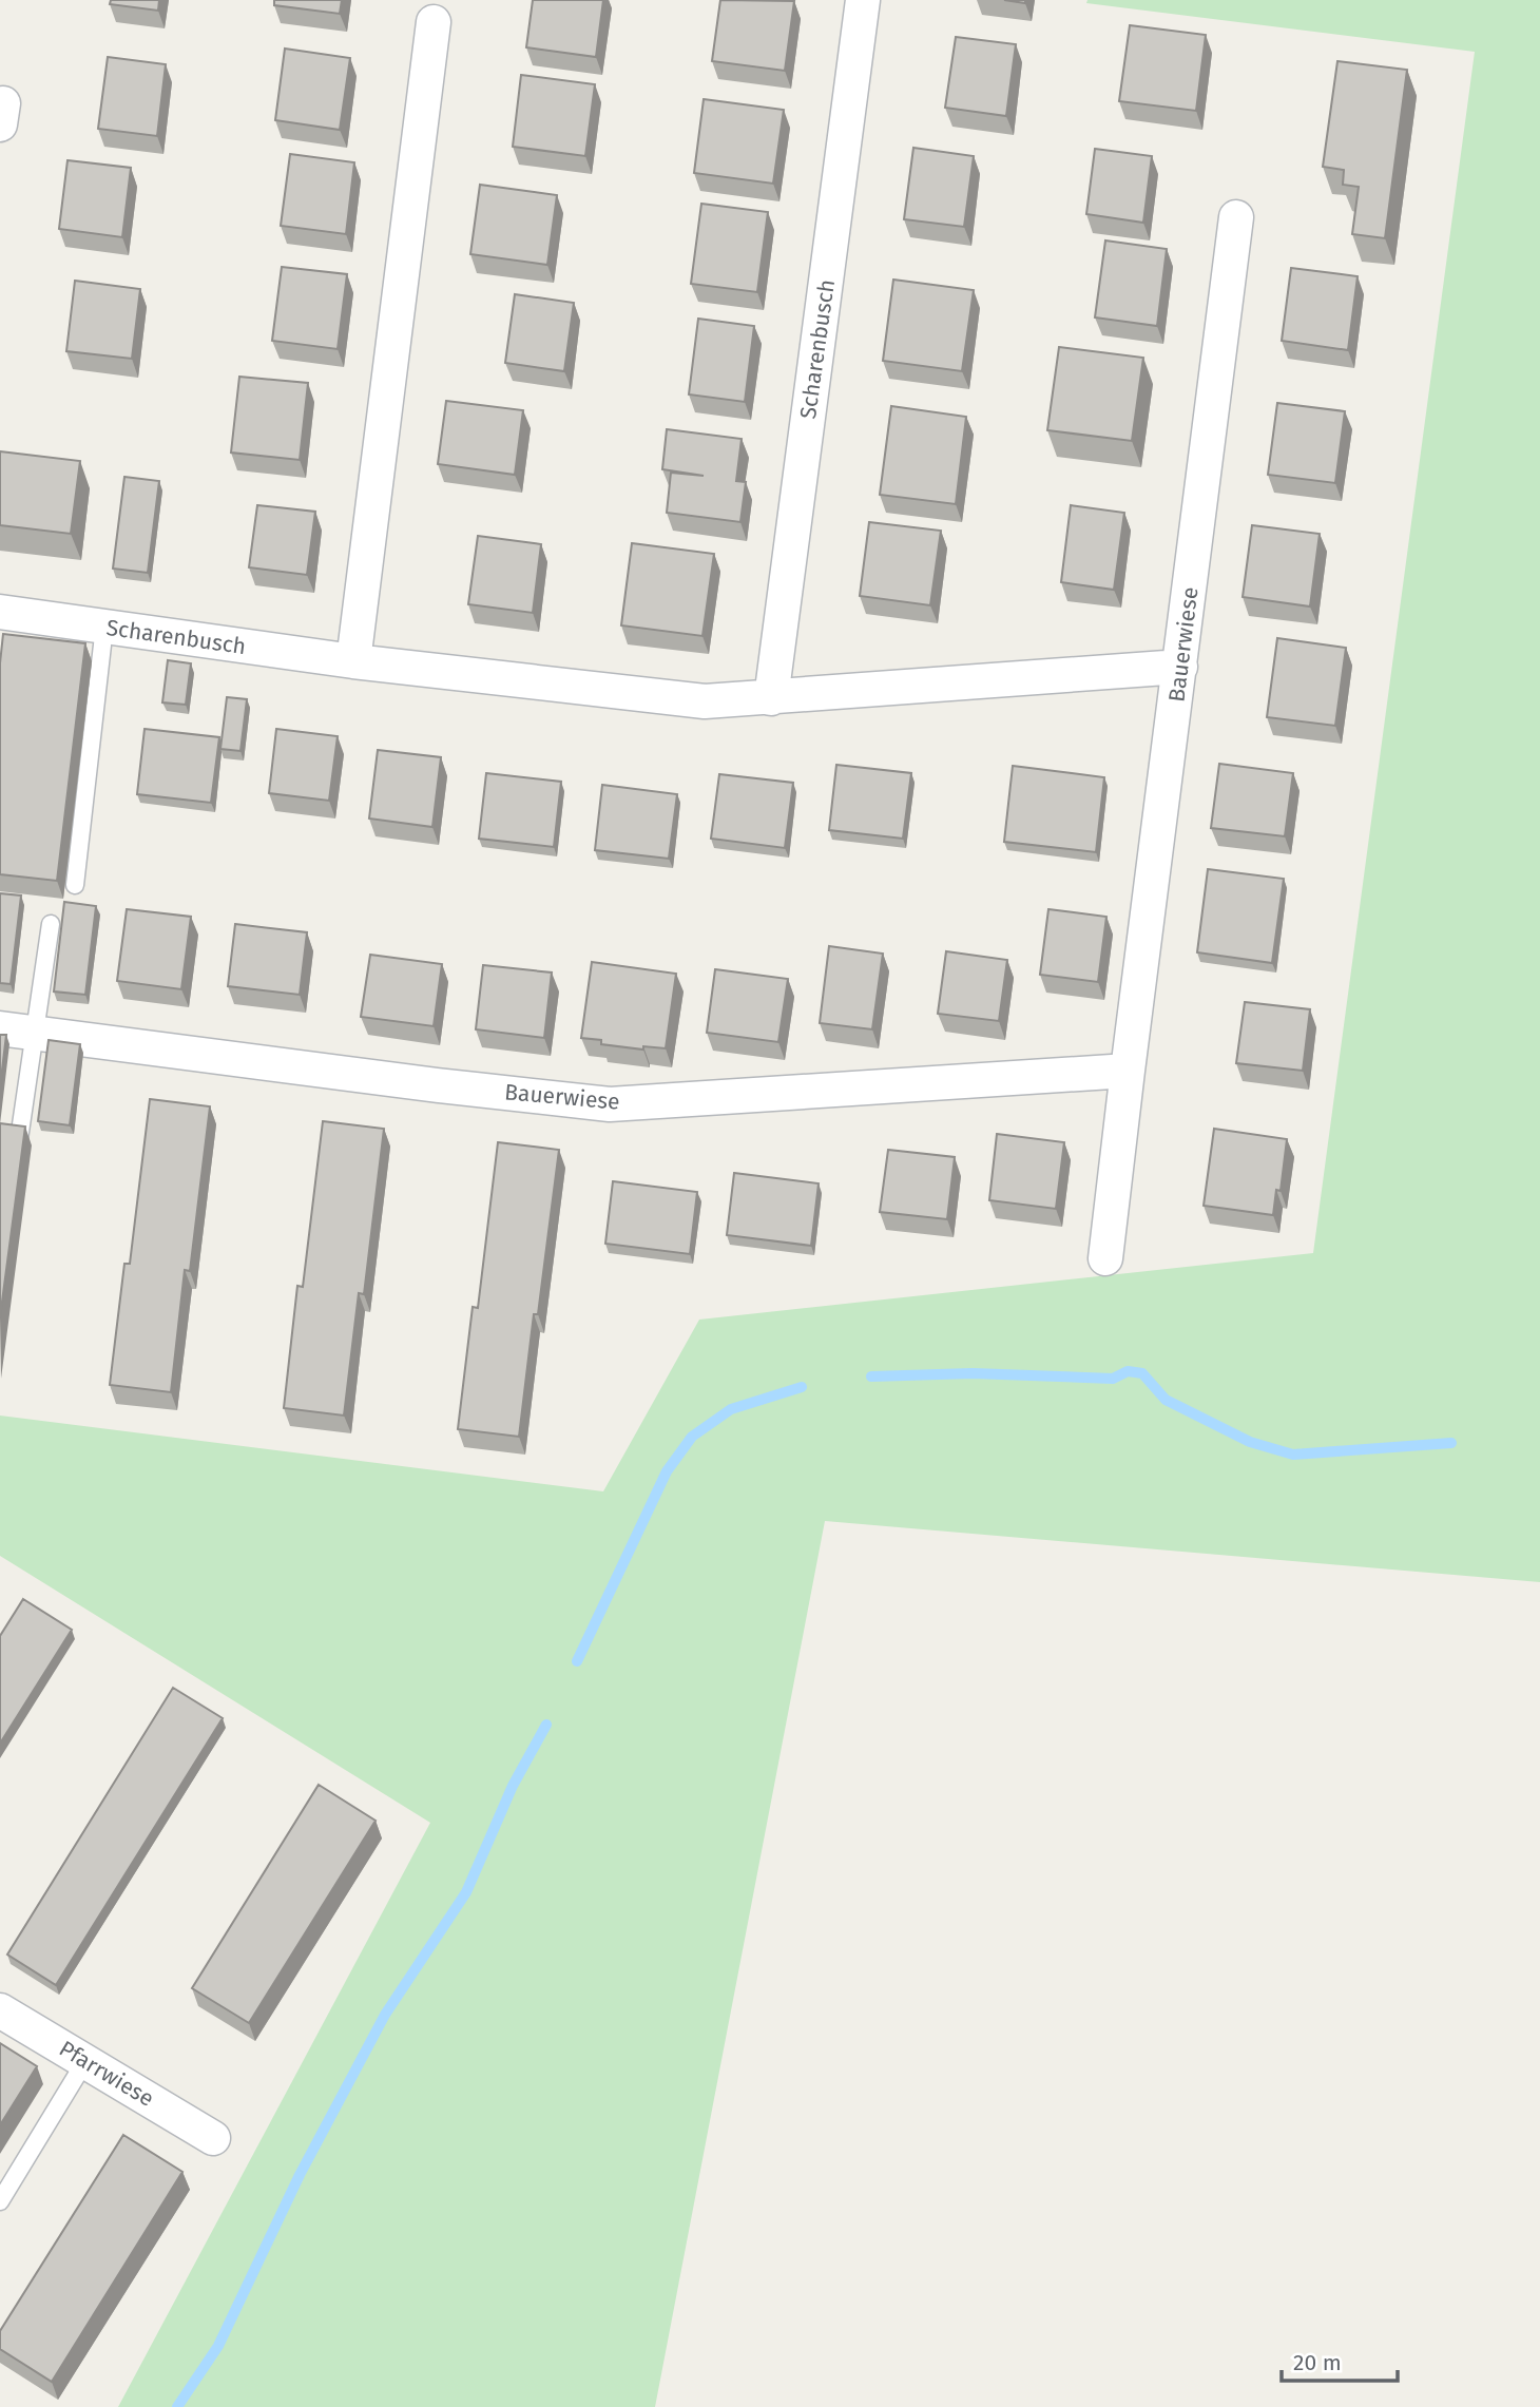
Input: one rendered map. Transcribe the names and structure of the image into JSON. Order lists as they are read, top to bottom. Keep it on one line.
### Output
{"streets":{"street":["Scharenbusch","Bauerwiese","Pfarrwiese"]},"crossings":[["Scharenbusch","Bauerwiese"]],"scale_bar":"20 m"}
